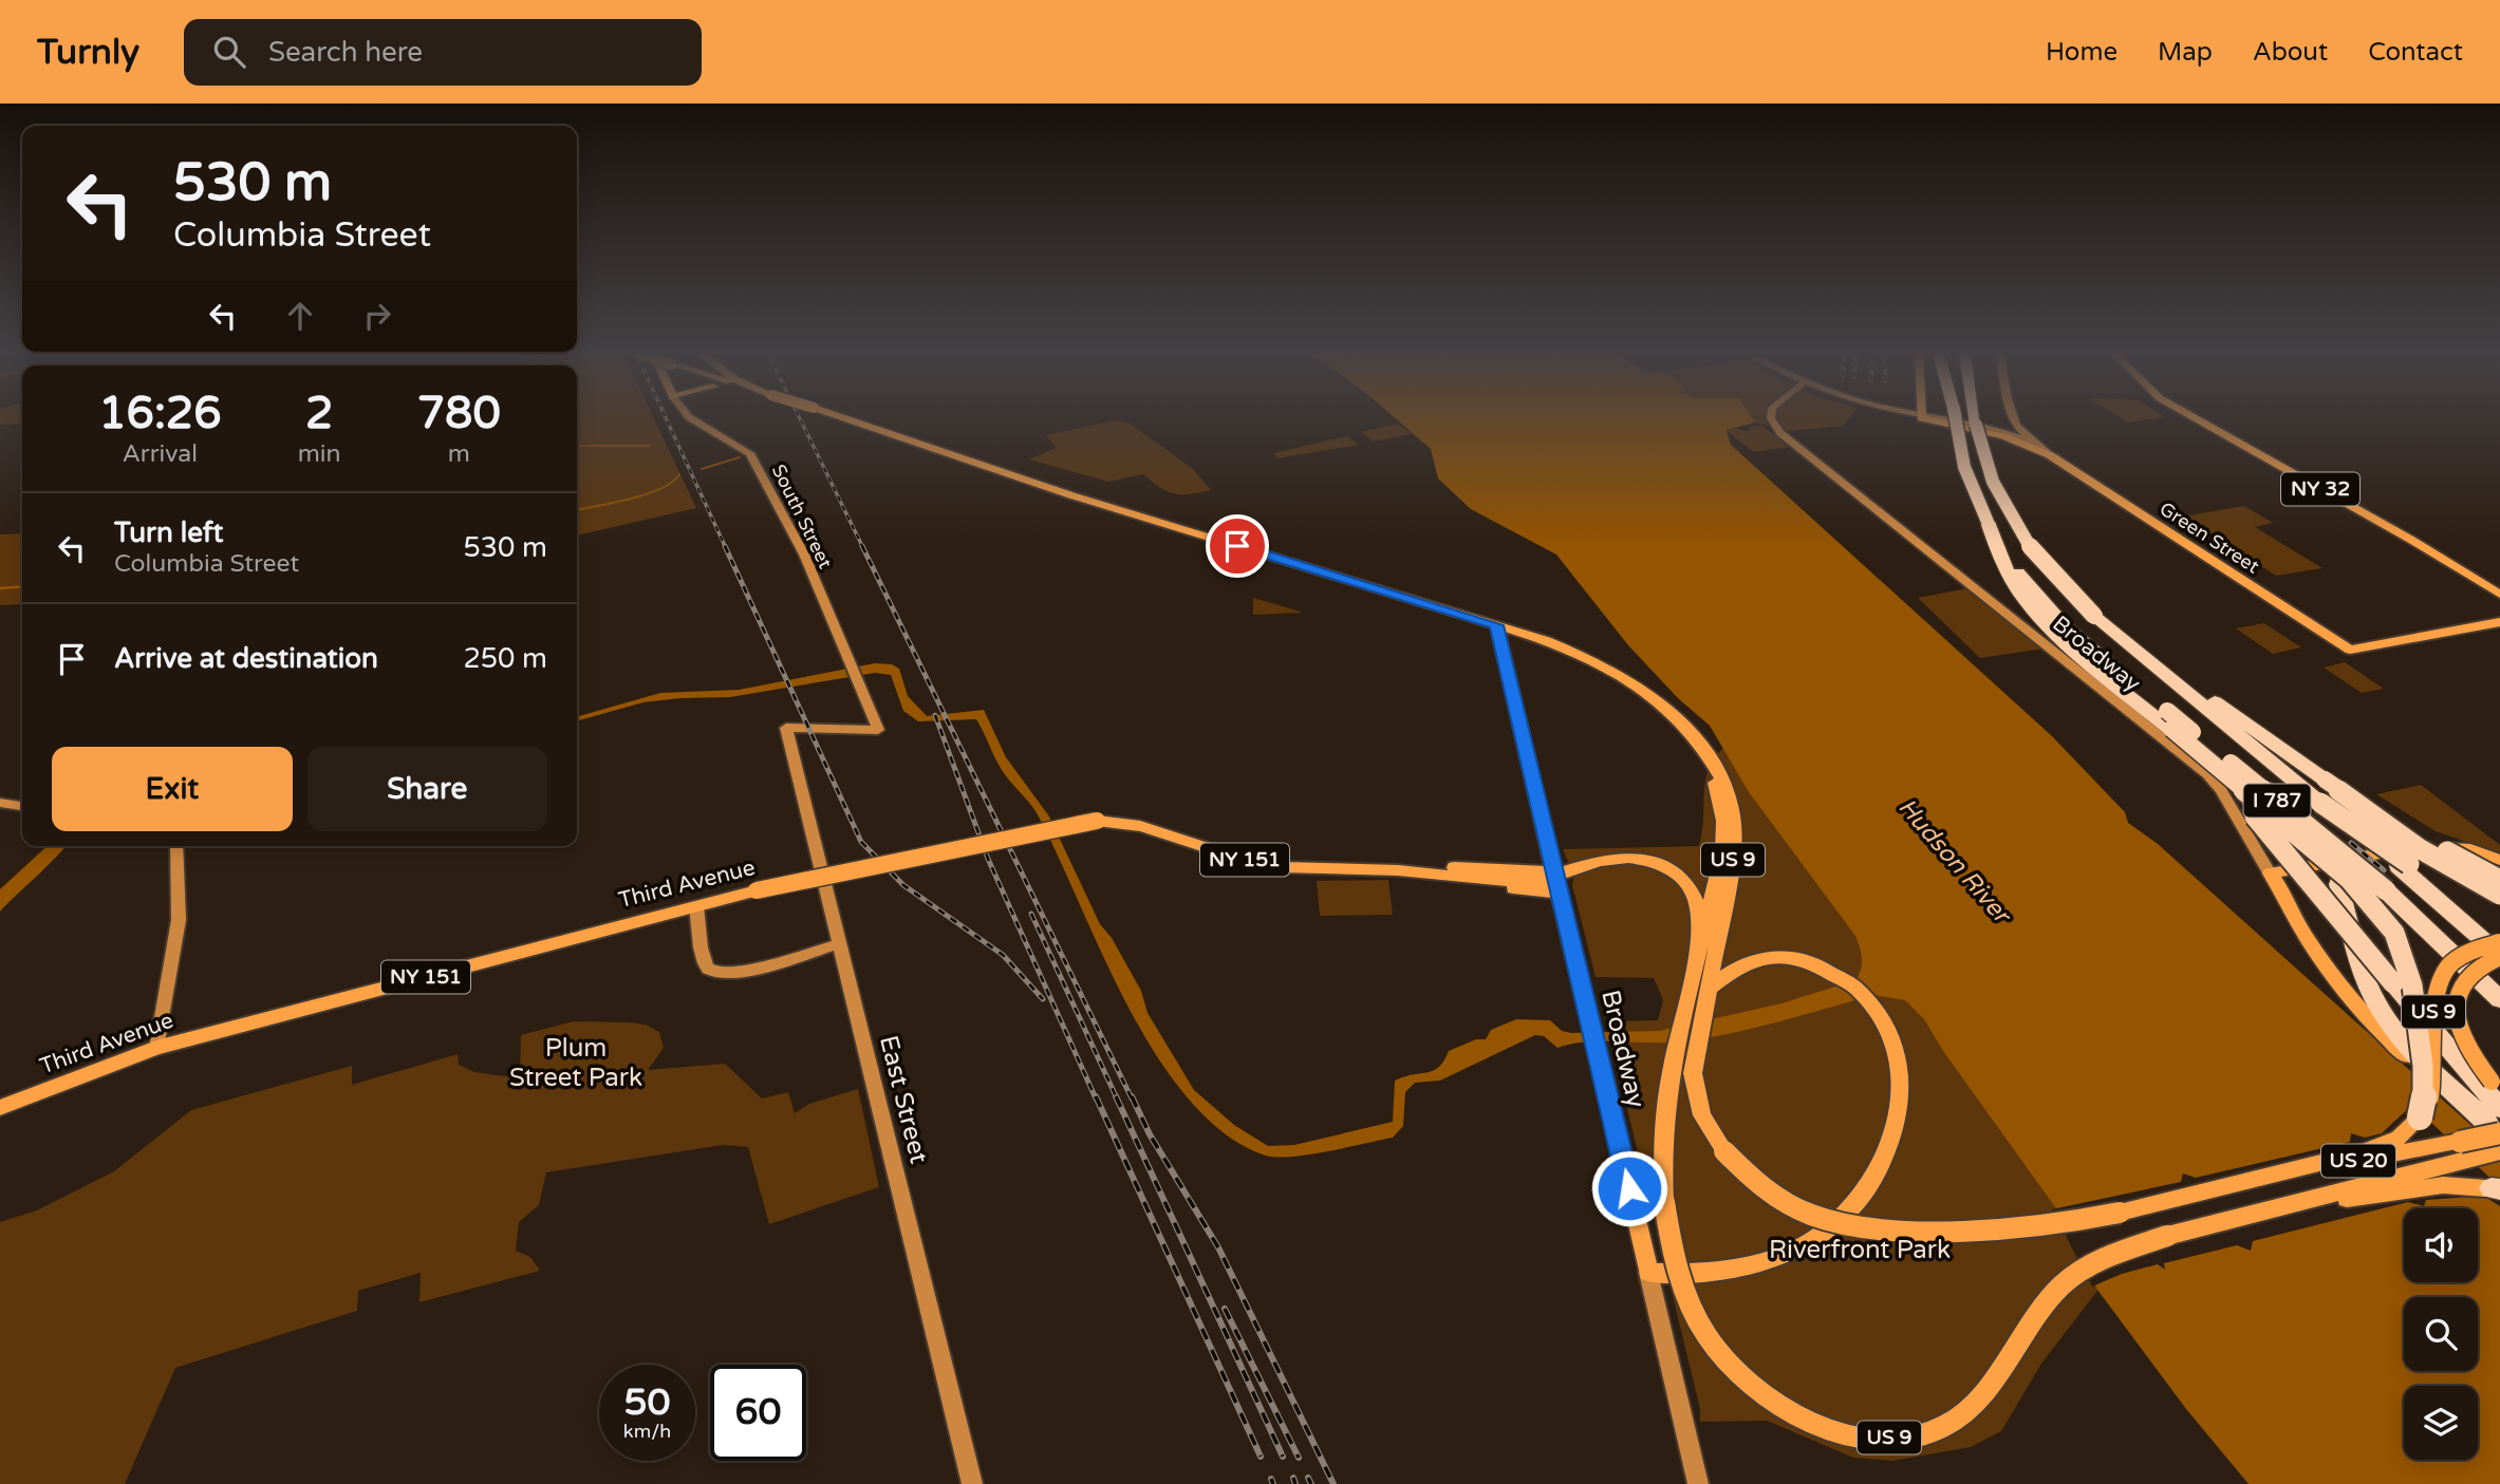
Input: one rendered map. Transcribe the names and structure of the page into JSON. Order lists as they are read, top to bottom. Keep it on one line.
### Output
{"streets":{"highway":["I 787"],"main road":["NY 32","Green Street","Broadway","NY 151","US 9","Third Avenue","US 20"],"street":["South Street","East Street"]},"crossings":[["South Street","East Street"],["Broadway","US 9"],["Broadway","Third Avenue"],["US 9","US 20"]],"water":["Hudson River"],"parks":["Plum Street Park","Riverfront Park"],"page":{"header":"Turnly","search":"Search here","nav":["Home","Map","About","Contact"],"turn":["530 m","Columbia Street"],"eta":["16:26","Arrival","2","min","780","m"],"list":[{"name":"Turn left","note":"Columbia Street","value":"530 m"},{"name":"Arrive at destination","value":"250 m"}],"buttons":["Exit","Share"],"speed":"50 km/h","limit":"60"}}
